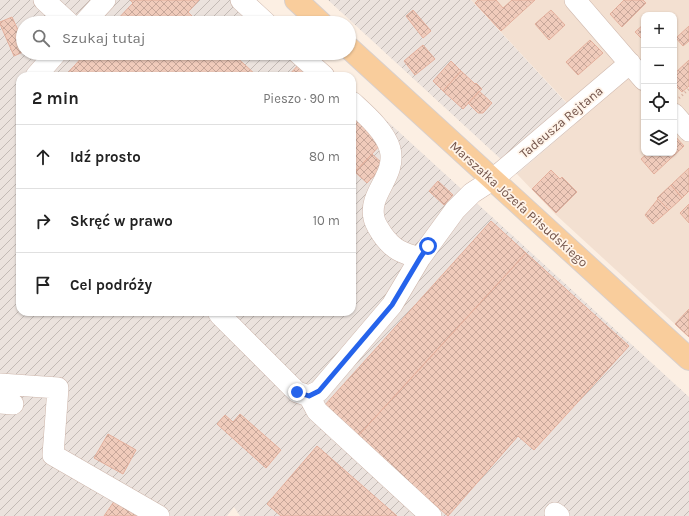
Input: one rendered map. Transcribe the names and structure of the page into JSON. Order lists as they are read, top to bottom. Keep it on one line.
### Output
{"streets":{"main road":["Marszałka Józefa Piłsudskiego"],"street":["Tadeusza Rejtana"]},"crossings":[["Tadeusza Rejtana","Marszałka Józefa Piłsudskiego"]],"page":{"map_buttons":["+","−"],"search":"Szukaj tutaj","heading":["2 min","Pieszo · 90 m"],"list":[["Idź prosto","80 m"],["Skręć w prawo","10 m"],"Cel podróży"]}}
